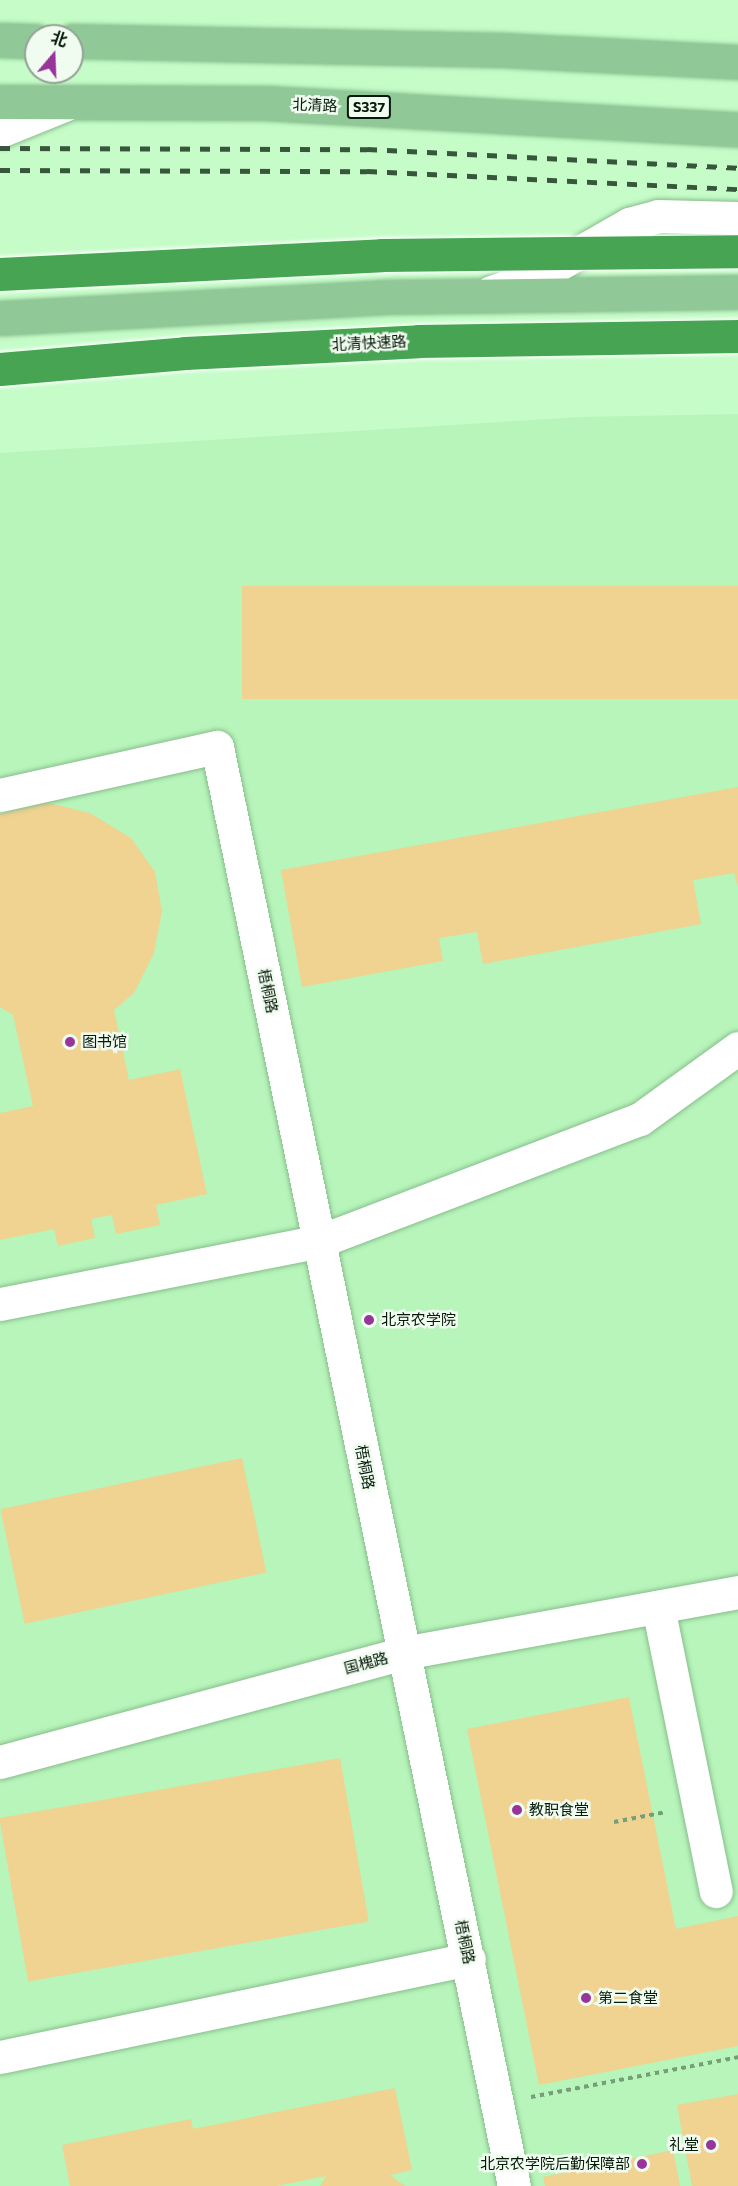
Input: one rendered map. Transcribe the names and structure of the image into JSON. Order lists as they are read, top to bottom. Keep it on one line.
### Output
{"streets":{"highway":["北清快速路"],"main road":["北清路","S337"],"street":["梧桐路","国槐路"]},"crossings":[["梧桐路","国槐路"]],"places":["图书馆","北京农学院","教职食堂","第二食堂","礼堂","北京农学院后勤保障部"],"north":"top"}
